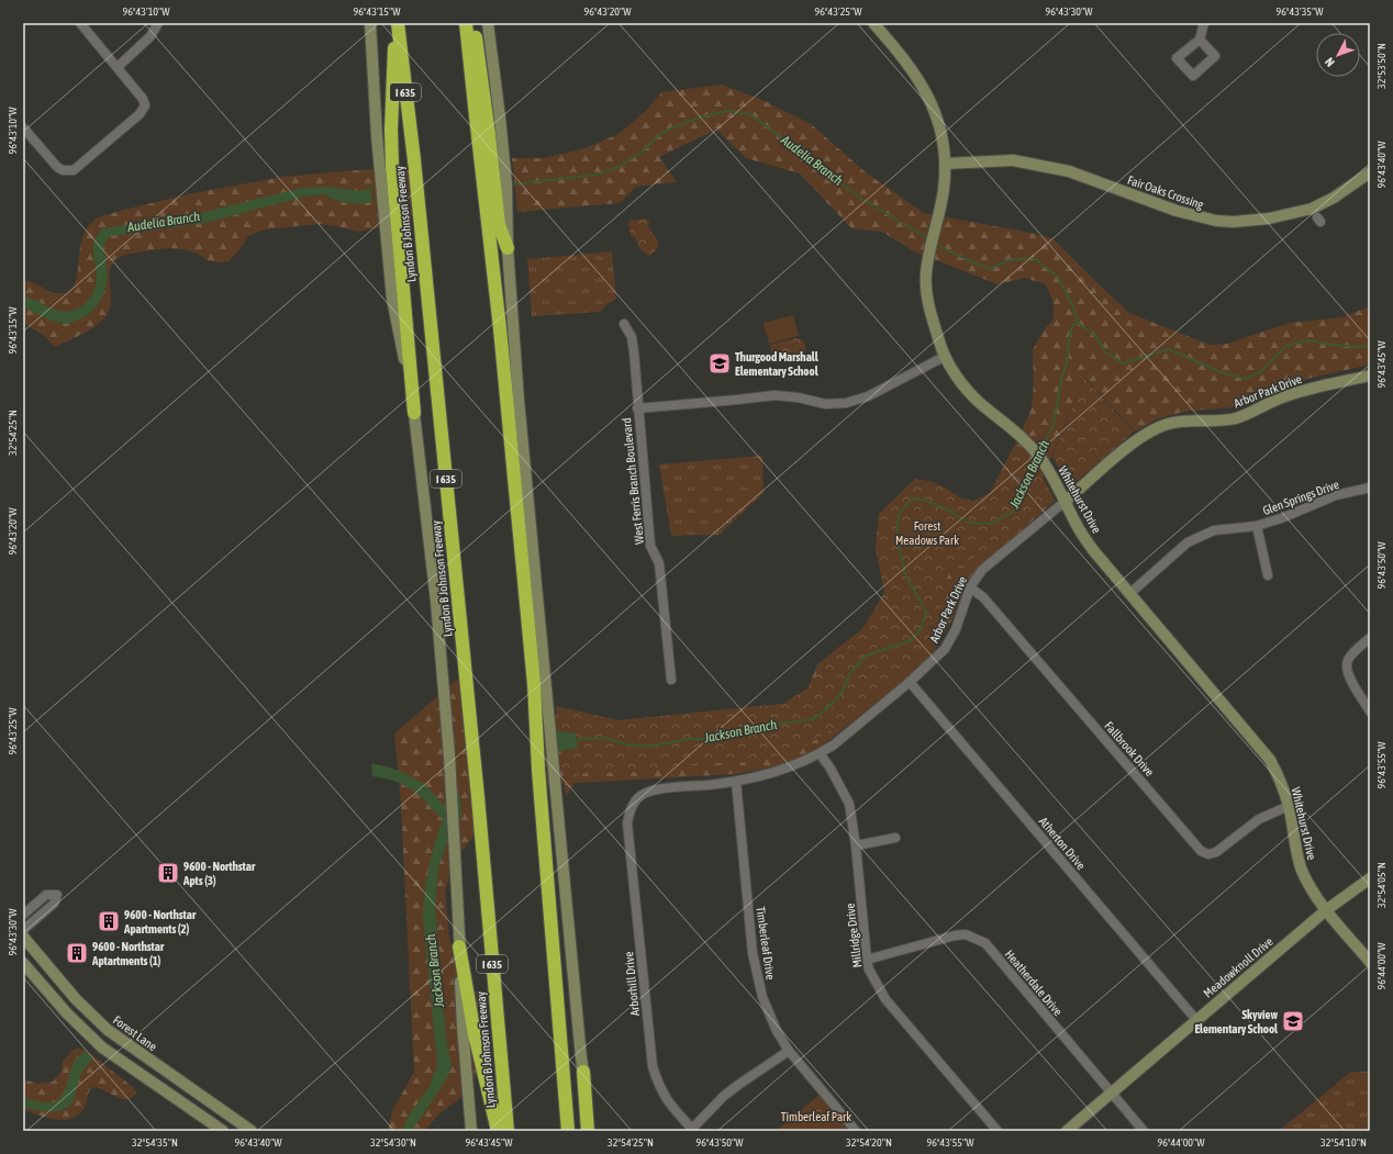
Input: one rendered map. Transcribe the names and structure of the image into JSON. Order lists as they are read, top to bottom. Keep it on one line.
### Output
{"streets":{"highway":["I 635","Lyndon B Johnson Freeway"],"main road":["Fair Oaks Crossing","Arbor Park Drive","Whitehurst Drive","Meadowknoll Drive","Forest Lane"],"street":["West Ferris Branch Boulevard","Glen Springs Drive","Fallbrook Drive","Atherton Drive","Millridge Drive","Timberleaf Drive","Heatherdale Drive","Arborhill Drive"]},"crossings":[["Fair Oaks Crossing","Whitehurst Drive"],["Arbor Park Drive","Whitehurst Drive"],["Arbor Park Drive","Fallbrook Drive"],["Arbor Park Drive","Atherton Drive"],["Arbor Park Drive","Millridge Drive"],["Arbor Park Drive","Timberleaf Drive"],["Arbor Park Drive","Arborhill Drive"],["Glen Springs Drive","Whitehurst Drive"],["Whitehurst Drive","Fallbrook Drive"],["Whitehurst Drive","Meadowknoll Drive"],["Atherton Drive","Meadowknoll Drive"],["Millridge Drive","Heatherdale Drive"],["Timberleaf Drive","Arborhill Drive"],["Meadowknoll Drive","Heatherdale Drive"]],"water":["Audelia Branch","Jackson Branch"],"parks":["Forest Meadows Park","Timberleaf Park"],"places":{"school or university":["Thurgood Marshall Elementary School","Skyview Elementary School"],"building":["9600 - Northstar Apts (3)","9600 - Northstar Apartments (2)","9600 - Northstar Aptartments (1)"]},"north":"bottom left","coordinates":["96°43'10\"W","96°43'15\"W","96°43'20\"W","96°43'25\"W","96°43'30\"W","96°43'35\"W","32°53'50\"N","96°43'40\"W","96°43'45\"W","32°54'25\"N","96°43'50\"W","96°43'55\"W","32°54'05\"N","96°44'00\"W","32°54'35\"N","32°54'30\"N","32°54'20\"N","32°54'10\"N"]}
